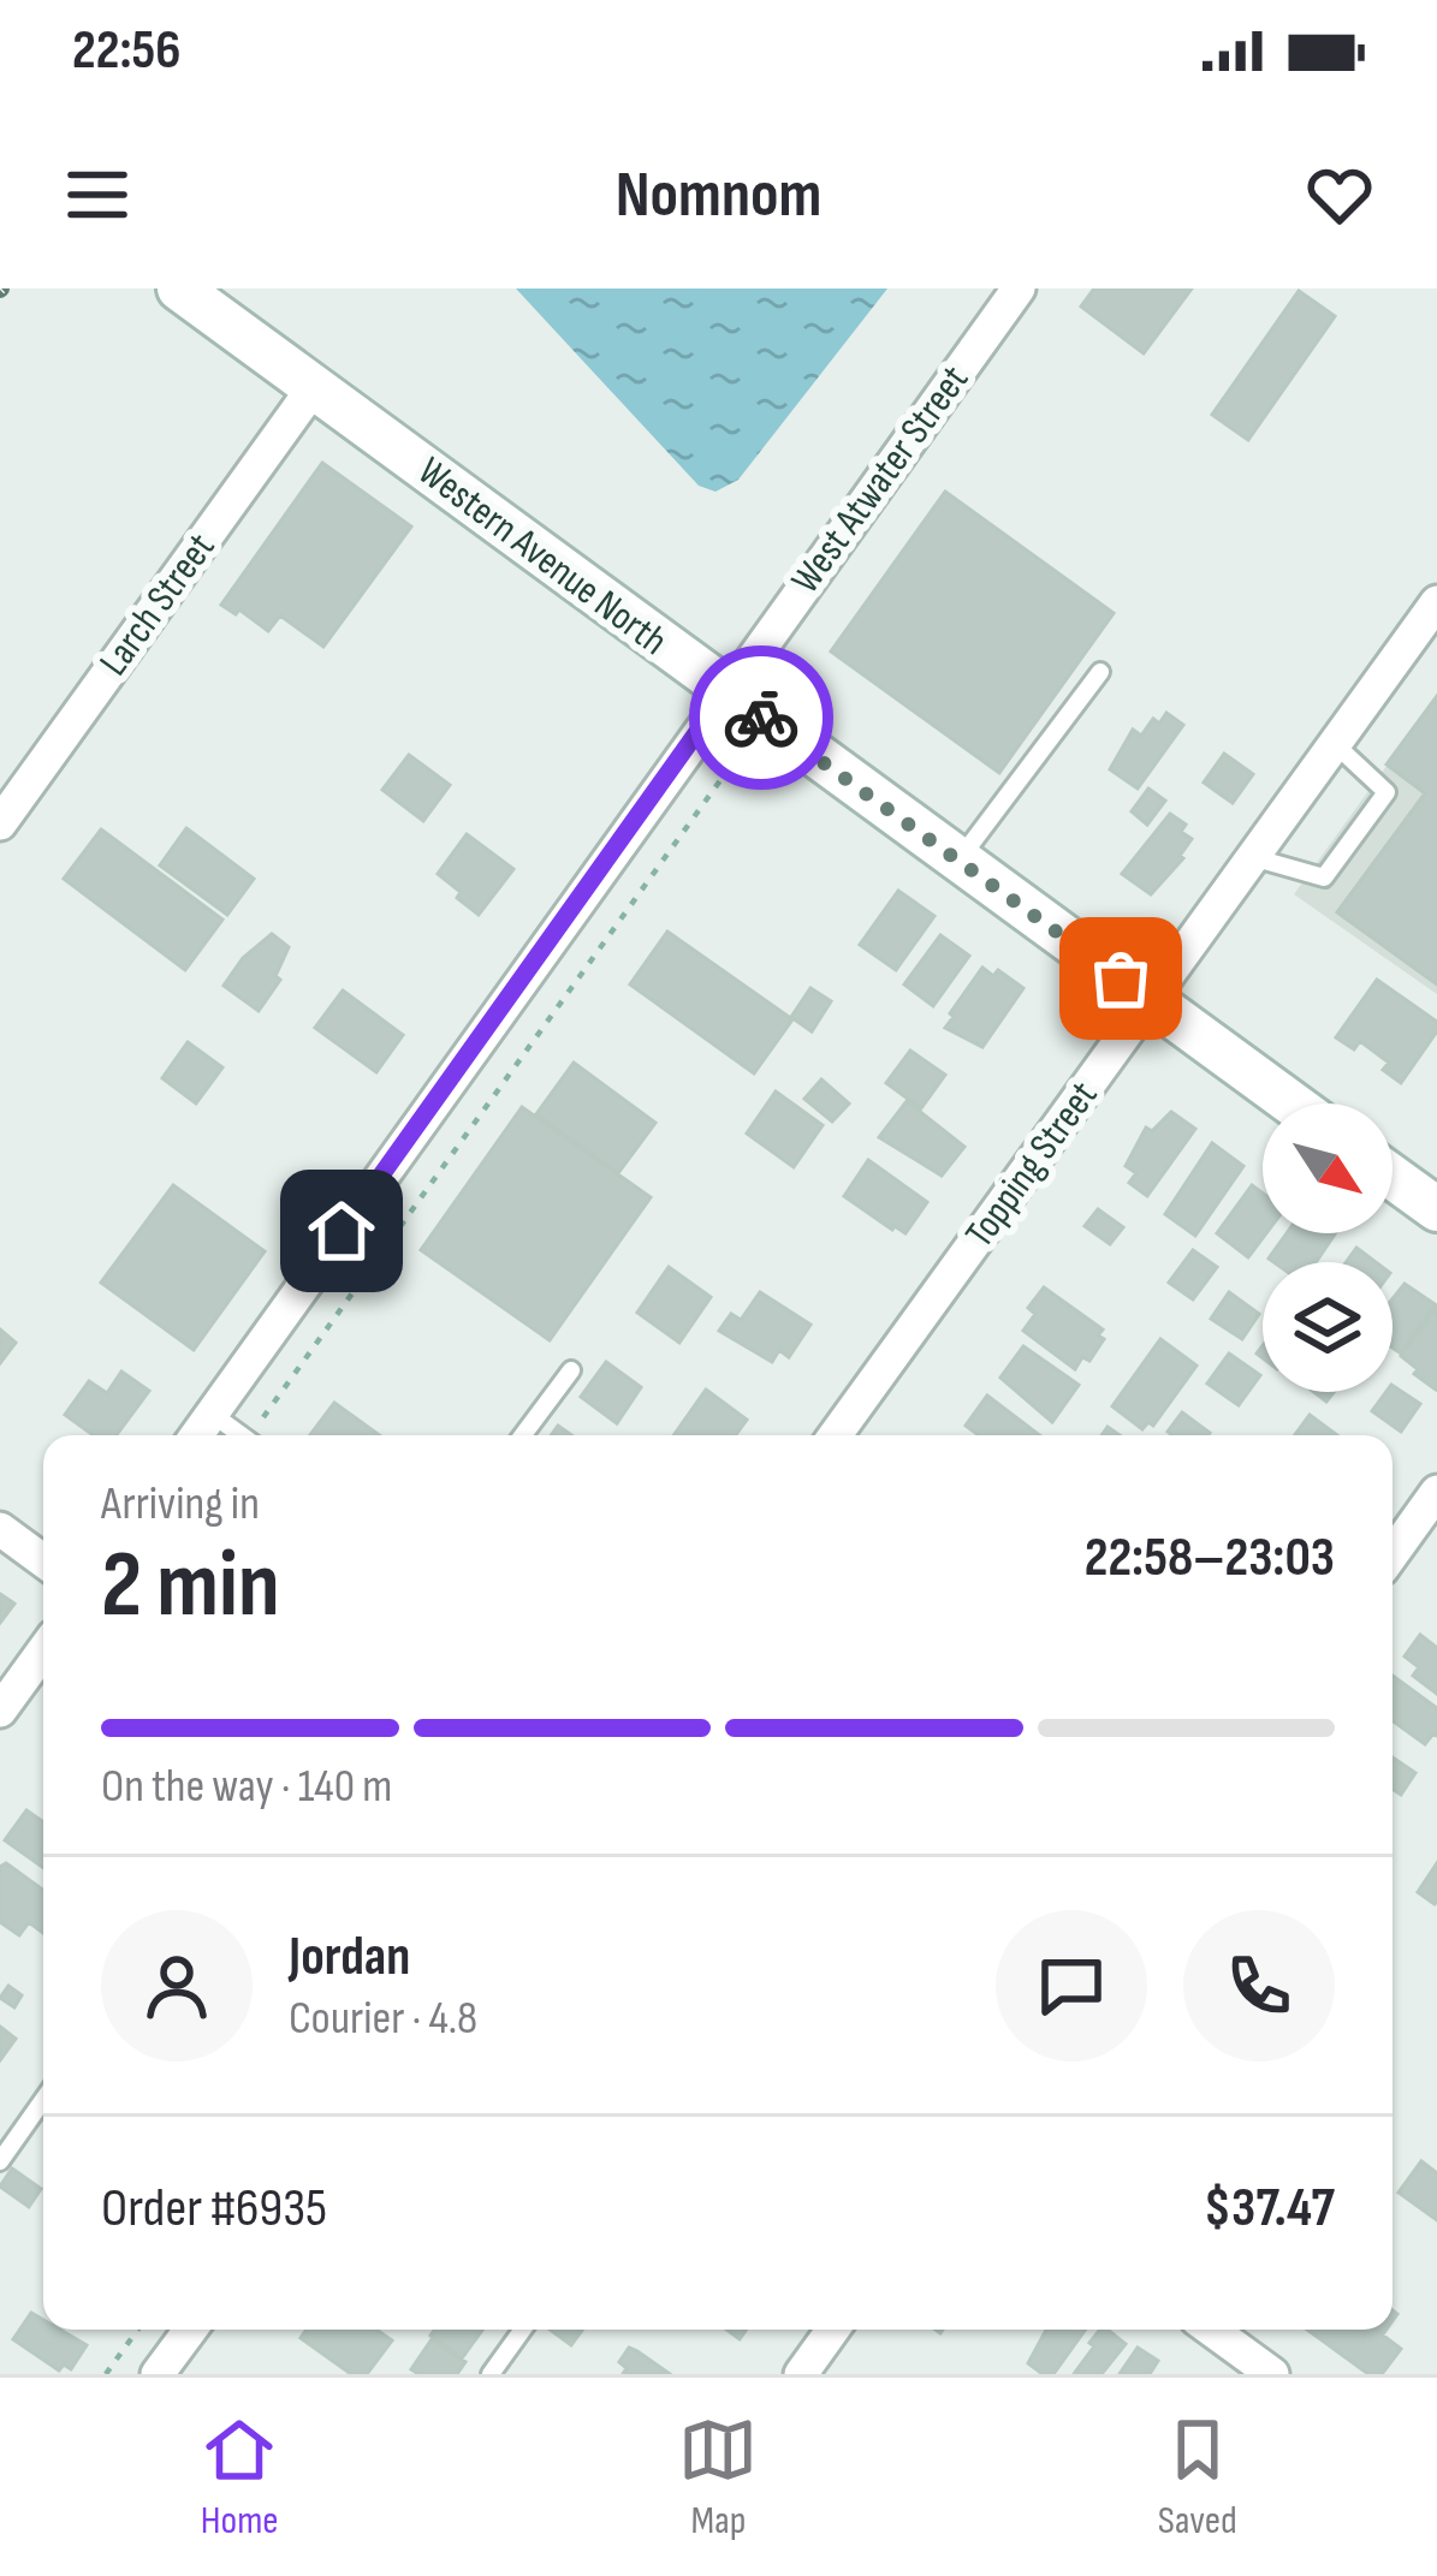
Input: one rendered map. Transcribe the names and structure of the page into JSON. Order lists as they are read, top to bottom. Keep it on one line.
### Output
{"streets":{"street":["West Atwater Street","Western Avenue North","Larch Street","Topping Street"]},"crossings":[["West Atwater Street","Western Avenue North"],["Western Avenue North","Larch Street"],["Western Avenue North","Topping Street"]],"north":"bottom right","page":{"status":"22:56","header":"Nomnom","heading":["2 min","Arriving in","22:58–23:03"],"panel":["Jordan","Courier · 4.8","Order #6935","$37.47"],"bar":"On the way · 140 m","tabs":["Home","Map","Saved"]}}
